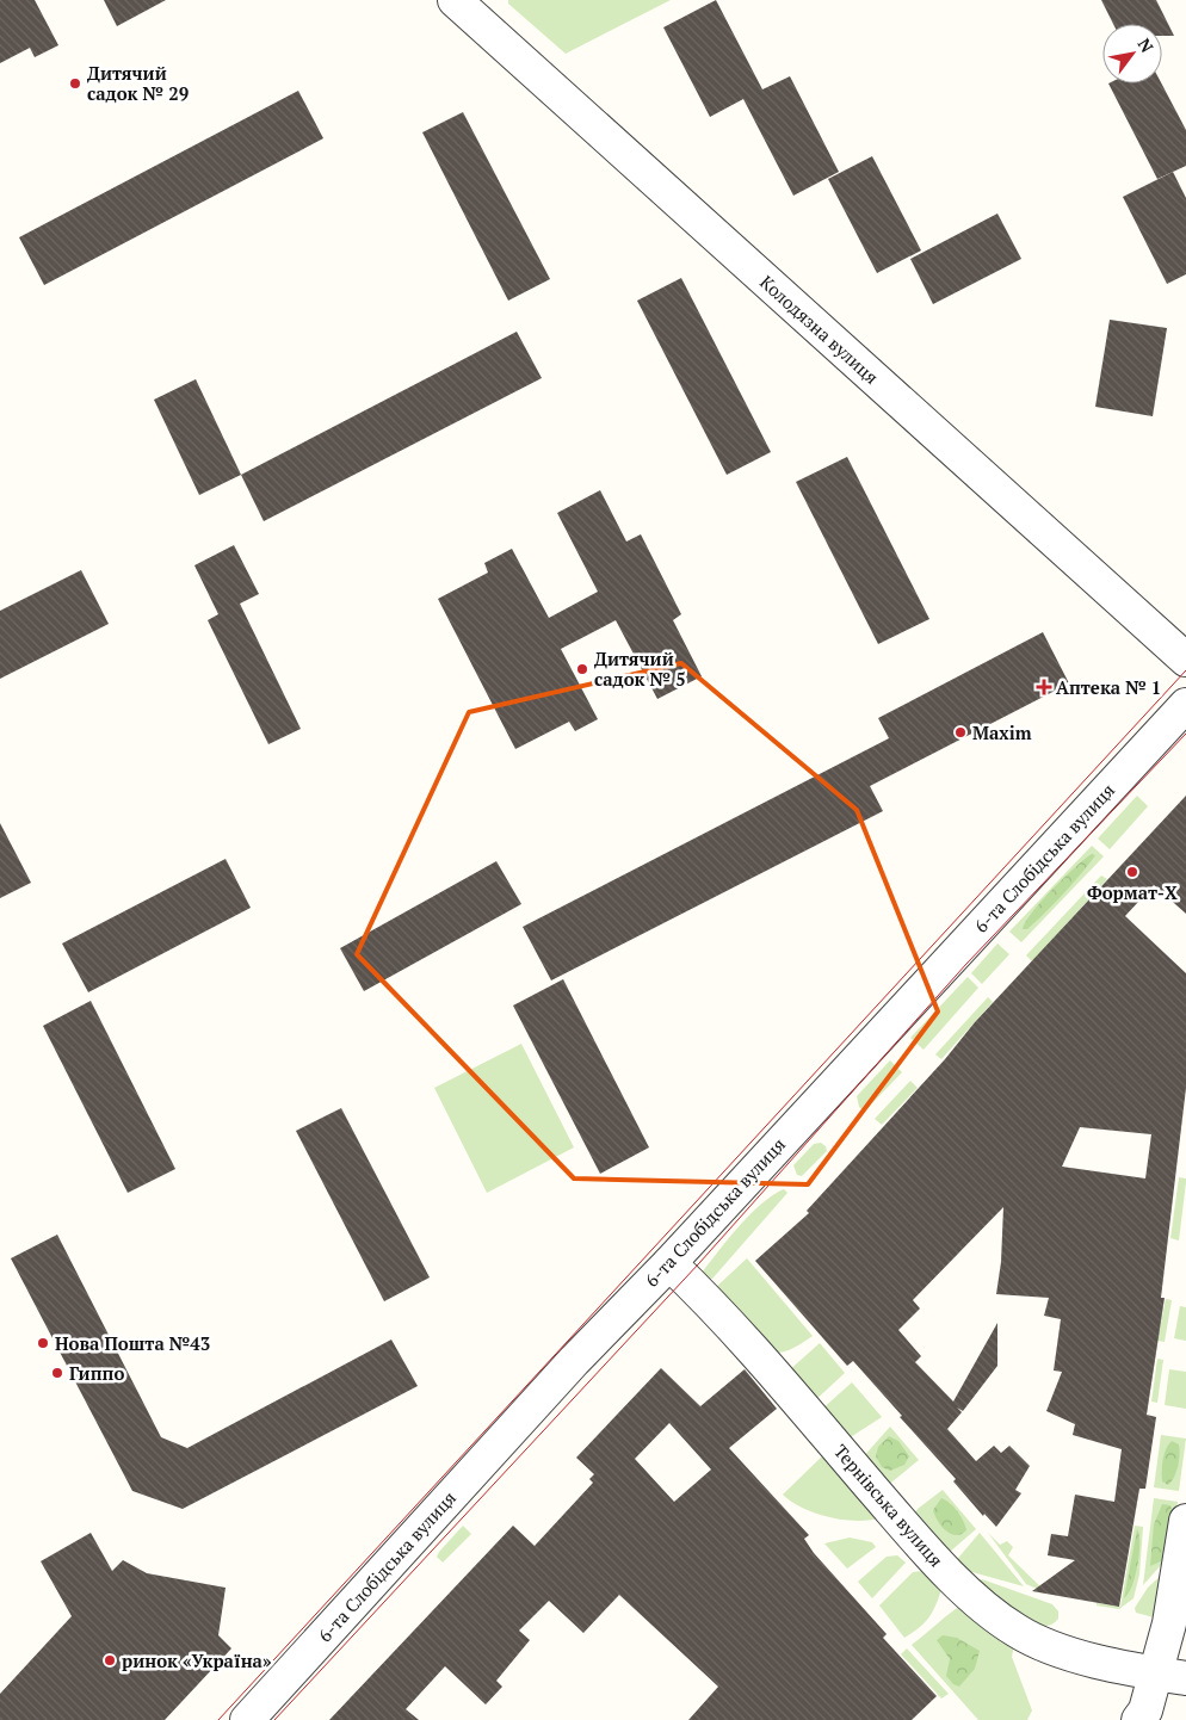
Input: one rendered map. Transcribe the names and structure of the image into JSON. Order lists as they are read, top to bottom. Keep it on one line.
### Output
{"streets":{"street":["Колодязна вулиця","6-та Слобідська вулиця","Тернівська вулиця"]},"crossings":[["6-та Слобідська вулиця","Тернівська вулиця"]],"places":{"other":["Дитячий садок № 29","Дитячий садок № 5","Maxim","Формат-X","Нова Пошта №43","Гиппо","ринок «Україна»"],"health":["Аптека № 1"]},"north":"top right"}
